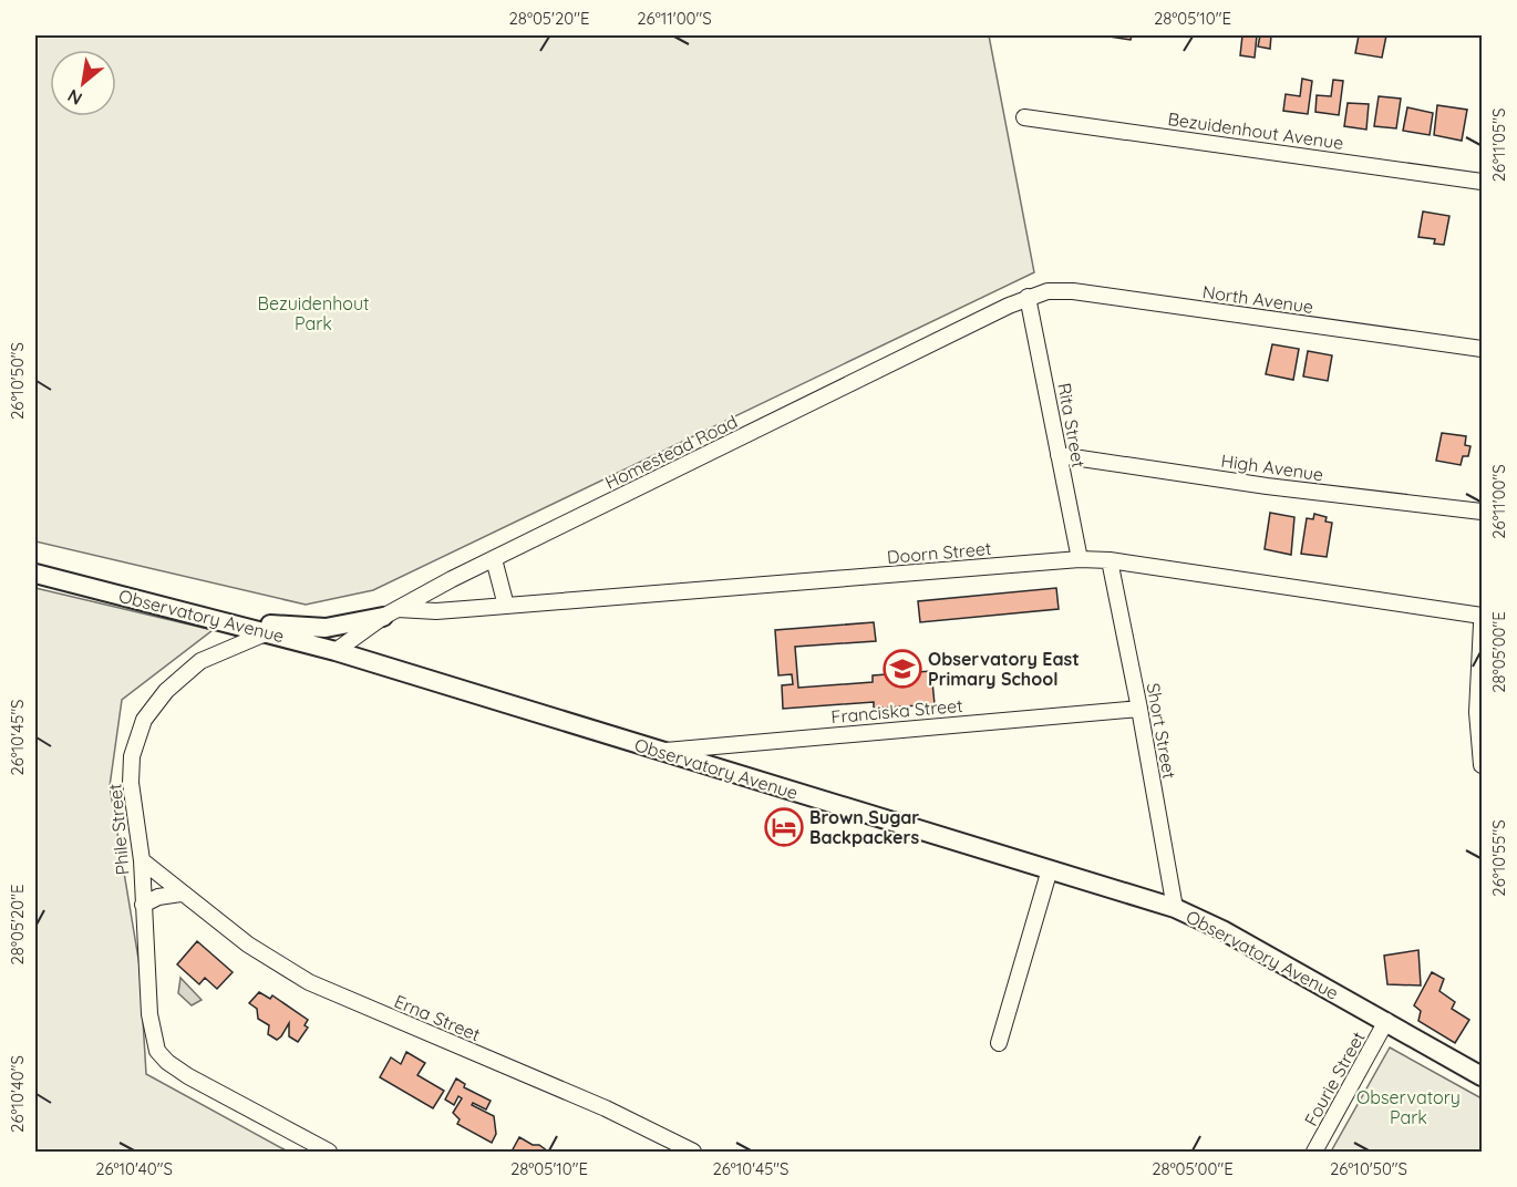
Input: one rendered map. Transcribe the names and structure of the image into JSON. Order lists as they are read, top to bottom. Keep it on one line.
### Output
{"streets":{"main road":["Observatory Avenue"],"street":["Bezuidenhout Avenue","North Avenue","Rita Street","Homestead Road","High Avenue","Doorn Street","Franciska Street","Short Street","Phile Street","Erna Street","Fourie Street"]},"crossings":[["North Avenue","Rita Street"],["North Avenue","Homestead Road"],["Rita Street","Homestead Road"],["Rita Street","High Avenue"],["Rita Street","Doorn Street"],["Homestead Road","Doorn Street"],["Homestead Road","Observatory Avenue"],["Doorn Street","Short Street"],["Observatory Avenue","Franciska Street"],["Observatory Avenue","Short Street"],["Observatory Avenue","Phile Street"],["Observatory Avenue","Fourie Street"],["Franciska Street","Short Street"],["Phile Street","Erna Street"]],"parks":["Bezuidenhout Park","Observatory Park"],"places":{"school or university":["Observatory East Primary School"],"hotel":["Brown Sugar Backpackers"]},"north":"bottom left","coordinates":["28°05'20\"E","26°11'00\"S","28°05'10\"E","26°11'05\"S","26°10'50\"S","28°05'00\"E","26°10'45\"S","26°10'55\"S","26°10'40\"S"]}
